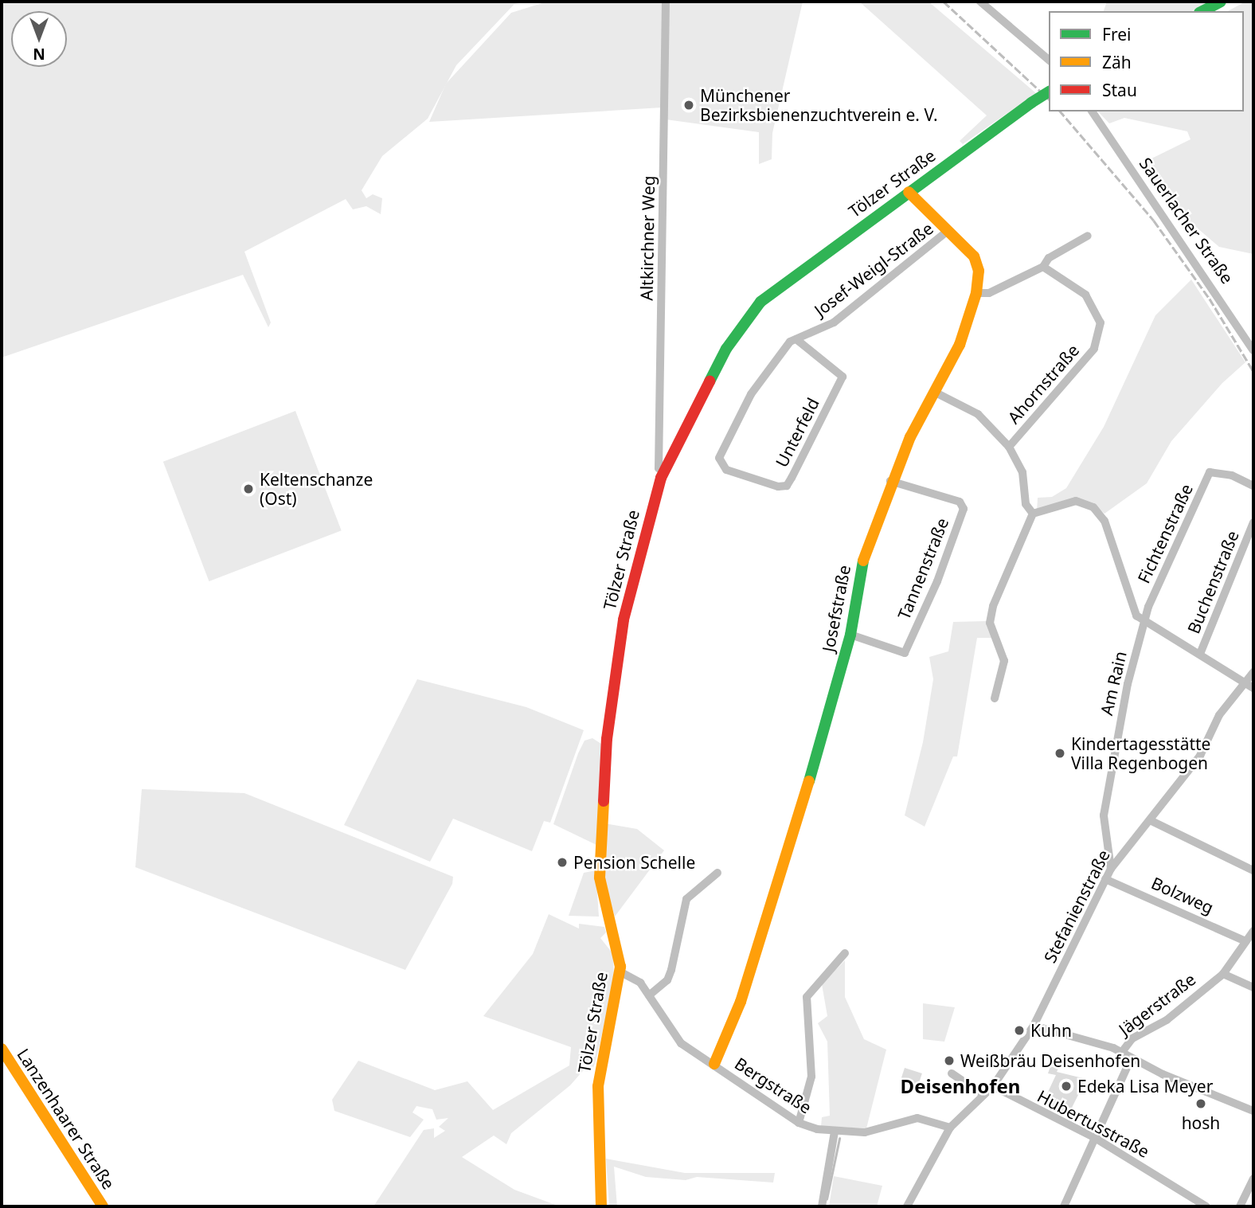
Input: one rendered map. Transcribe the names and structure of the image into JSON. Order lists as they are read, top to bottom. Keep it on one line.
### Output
{"streets":{"main road":["Tölzer Straße","Josefstraße","Lanzenhaarer Straße"],"street":["Sauerlacher Straße","Altkirchner Weg","Josef-Weigl-Straße","Ahornstraße","Unterfeld","Fichtenstraße","Tannenstraße","Buchenstraße","Am Rain","Bolzweg","Stefanienstraße","Jägerstraße","Bergstraße","Hubertusstraße"]},"crossings":[["Tölzer Straße","Altkirchner Weg"],["Tölzer Straße","Josefstraße"],["Tölzer Straße","Bergstraße"],["Josef-Weigl-Straße","Unterfeld"],["Josef-Weigl-Straße","Josefstraße"],["Fichtenstraße","Am Rain"],["Tannenstraße","Josefstraße"],["Josefstraße","Bergstraße"],["Am Rain","Stefanienstraße"],["Bolzweg","Stefanienstraße"],["Bolzweg","Jägerstraße"],["Stefanienstraße","Bergstraße"],["Stefanienstraße","Hubertusstraße"]],"districts":["Deisenhofen"],"places":["Münchener Bezirksbienenzuchtverein e. V.","Keltenschanze (Ost)","Kindertagesstätte Villa Regenbogen","Pension Schelle","Kuhn","Weißbräu Deisenhofen","Edeka Lisa Meyer","hosh"],"legend":["Frei","Zäh","Stau"],"north":"bottom"}
